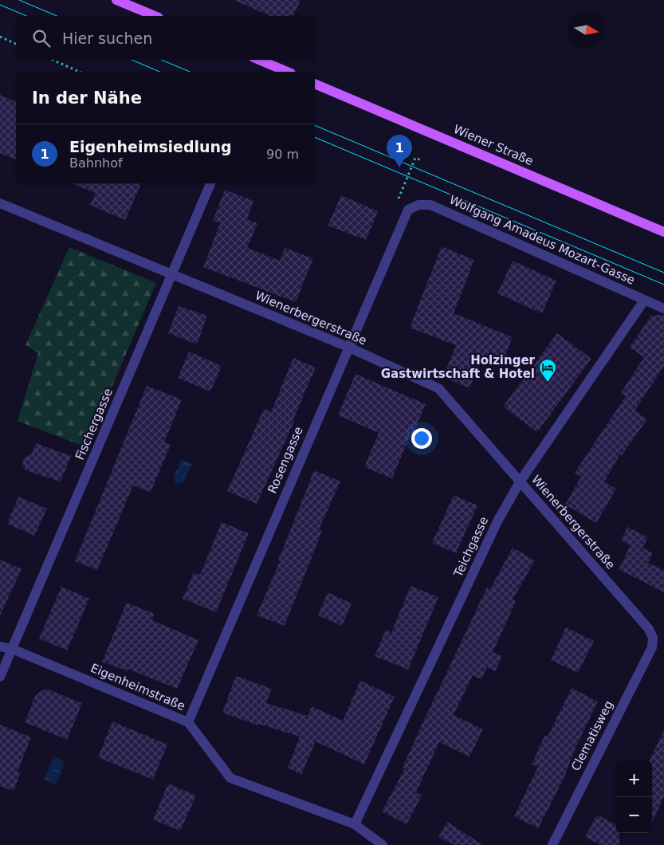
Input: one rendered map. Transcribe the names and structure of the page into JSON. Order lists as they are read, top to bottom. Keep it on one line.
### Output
{"streets":{"main road":["Wiener Straße"],"street":["Wolfgang Amadeus Mozart-Gasse","Wienerbergerstraße","Fischergasse","Rosengasse","Teichgasse","Eigenheimstraße","Clematisweg"]},"crossings":[["Wolfgang Amadeus Mozart-Gasse","Rosengasse"],["Wolfgang Amadeus Mozart-Gasse","Teichgasse"],["Wienerbergerstraße","Fischergasse"],["Wienerbergerstraße","Rosengasse"],["Wienerbergerstraße","Teichgasse"],["Wienerbergerstraße","Clematisweg"],["Fischergasse","Eigenheimstraße"],["Rosengasse","Eigenheimstraße"],["Teichgasse","Eigenheimstraße"]],"places":{"hotel":["Holzinger Gastwirtschaft & Hotel"]},"north":"right","page":{"search":"Hier suchen","heading":"In der Nähe","list":[{"mark":"1","name":"Eigenheimsiedlung","note":"Bahnhof","value":"90 m"}],"pins":"1","map_buttons":["+","−"]}}
